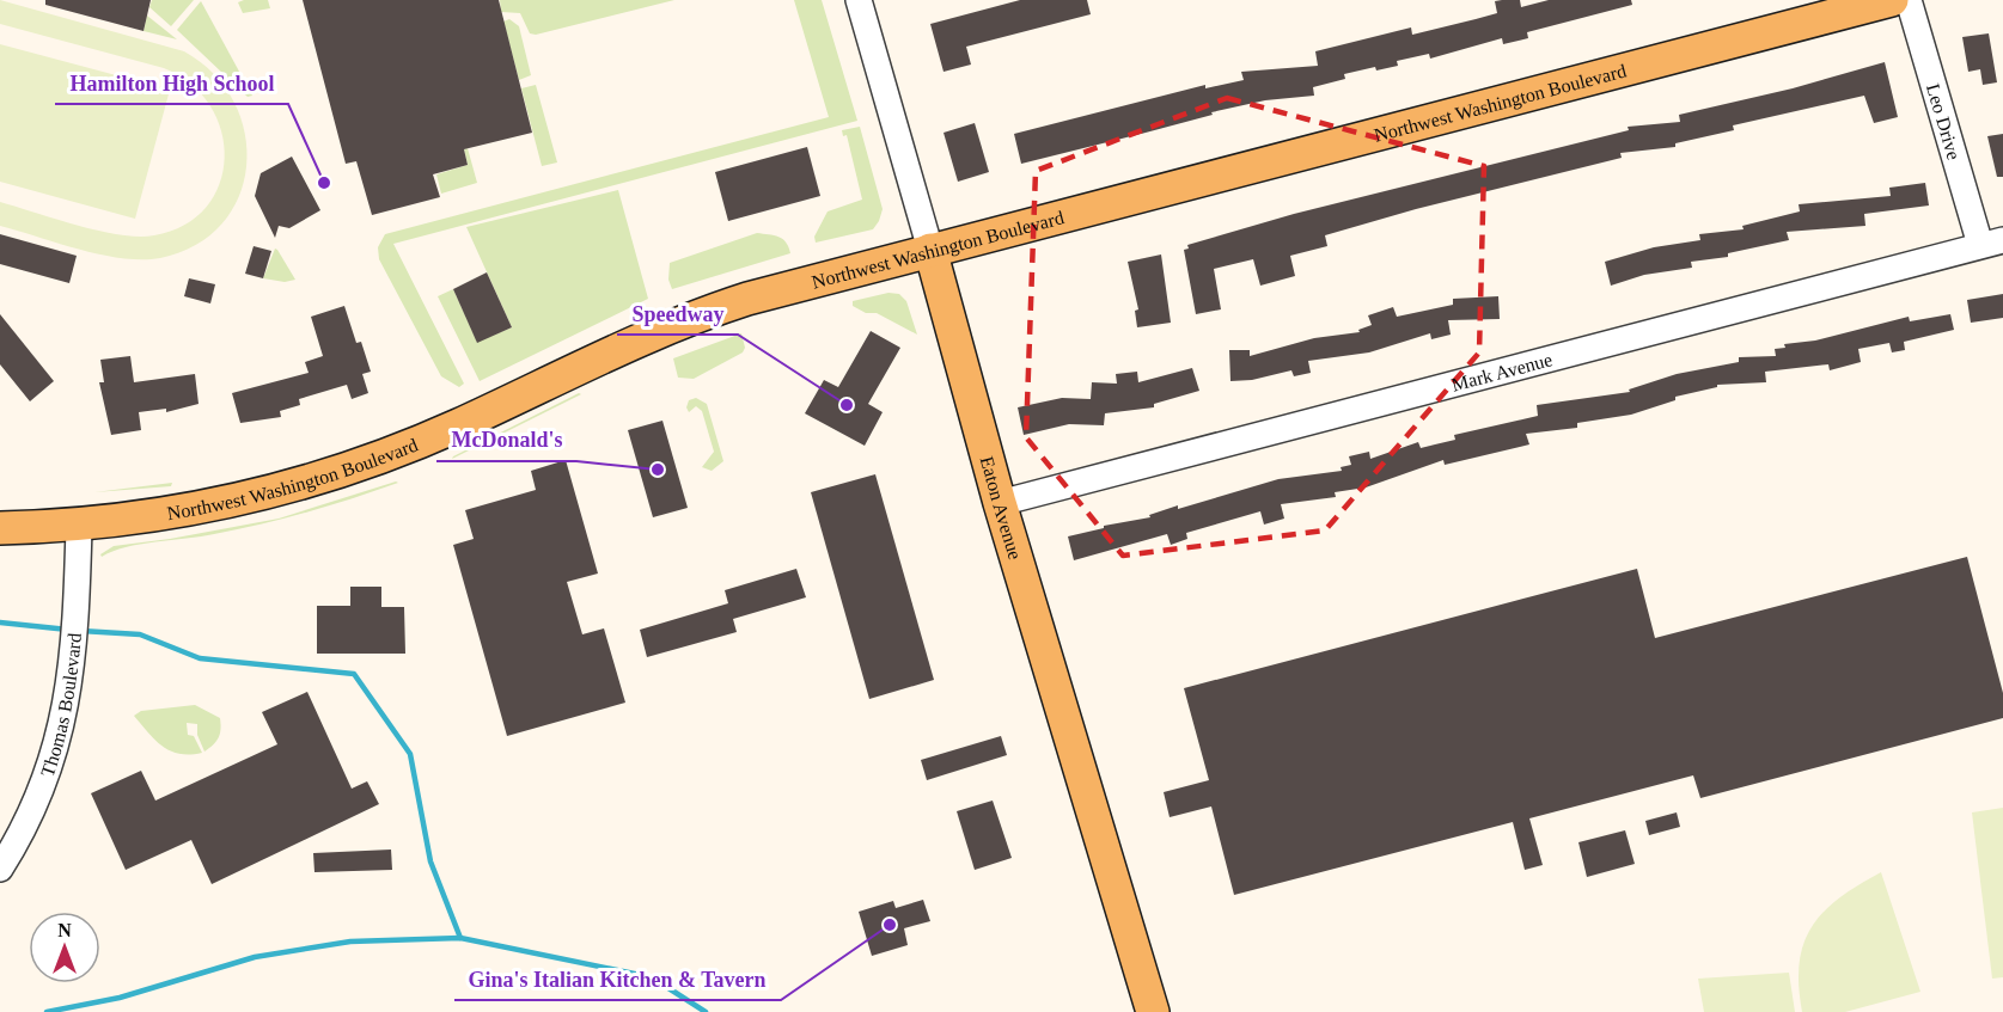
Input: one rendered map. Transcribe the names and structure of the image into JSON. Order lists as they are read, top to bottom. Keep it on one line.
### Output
{"streets":{"main road":["Northwest Washington Boulevard","Eaton Avenue"],"street":["Leo Drive","Mark Avenue","Thomas Boulevard"]},"crossings":[["Northwest Washington Boulevard","Eaton Avenue"],["Northwest Washington Boulevard","Thomas Boulevard"],["Leo Drive","Mark Avenue"],["Mark Avenue","Eaton Avenue"]],"places":["Hamilton High School","Speedway","McDonald's","Gina's Italian Kitchen & Tavern"],"north":"top"}
